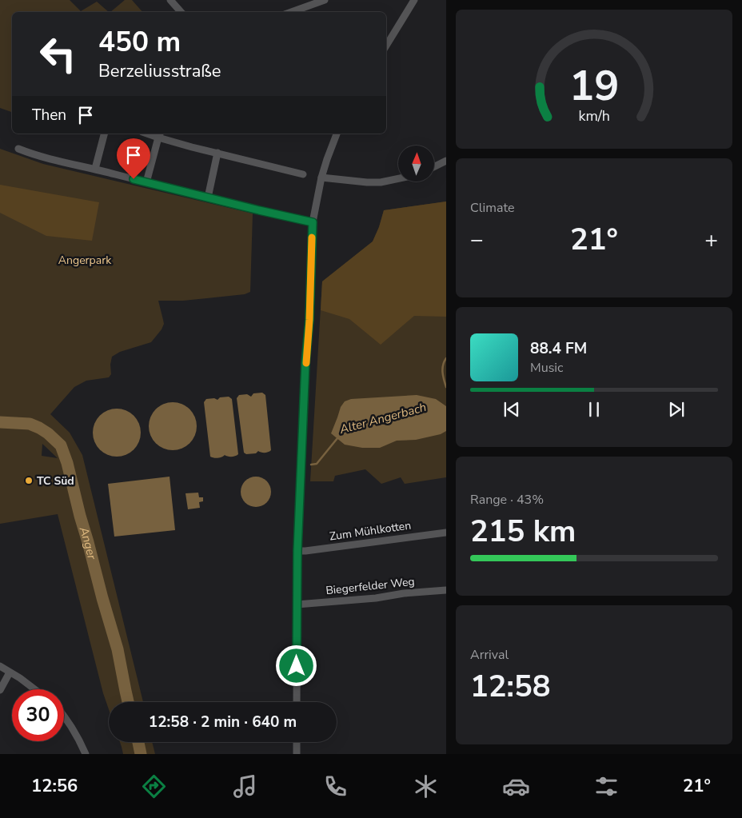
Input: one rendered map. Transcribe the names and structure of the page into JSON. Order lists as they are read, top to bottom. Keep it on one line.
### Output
{"streets":{"street":["Zum Mühlkotten","Biegerfelder Weg"]},"water":["Alter Angerbach","Anger"],"parks":["Angerpark"],"places":["TC Süd"],"north":"top","page":{"turn":["450 m","Berzeliusstraße"],"then":"Then","tile":["Climate",["Range · 43%","215 km"],["Arrival","12:58"]],"heat":["−","21°","+"],"song":["88.4 FM","Music"],"limit":"30","trip":"12:58 · 2 min · 640 m","tabs":["12:56","21°"],"gauge":["19","km/h"]}}
